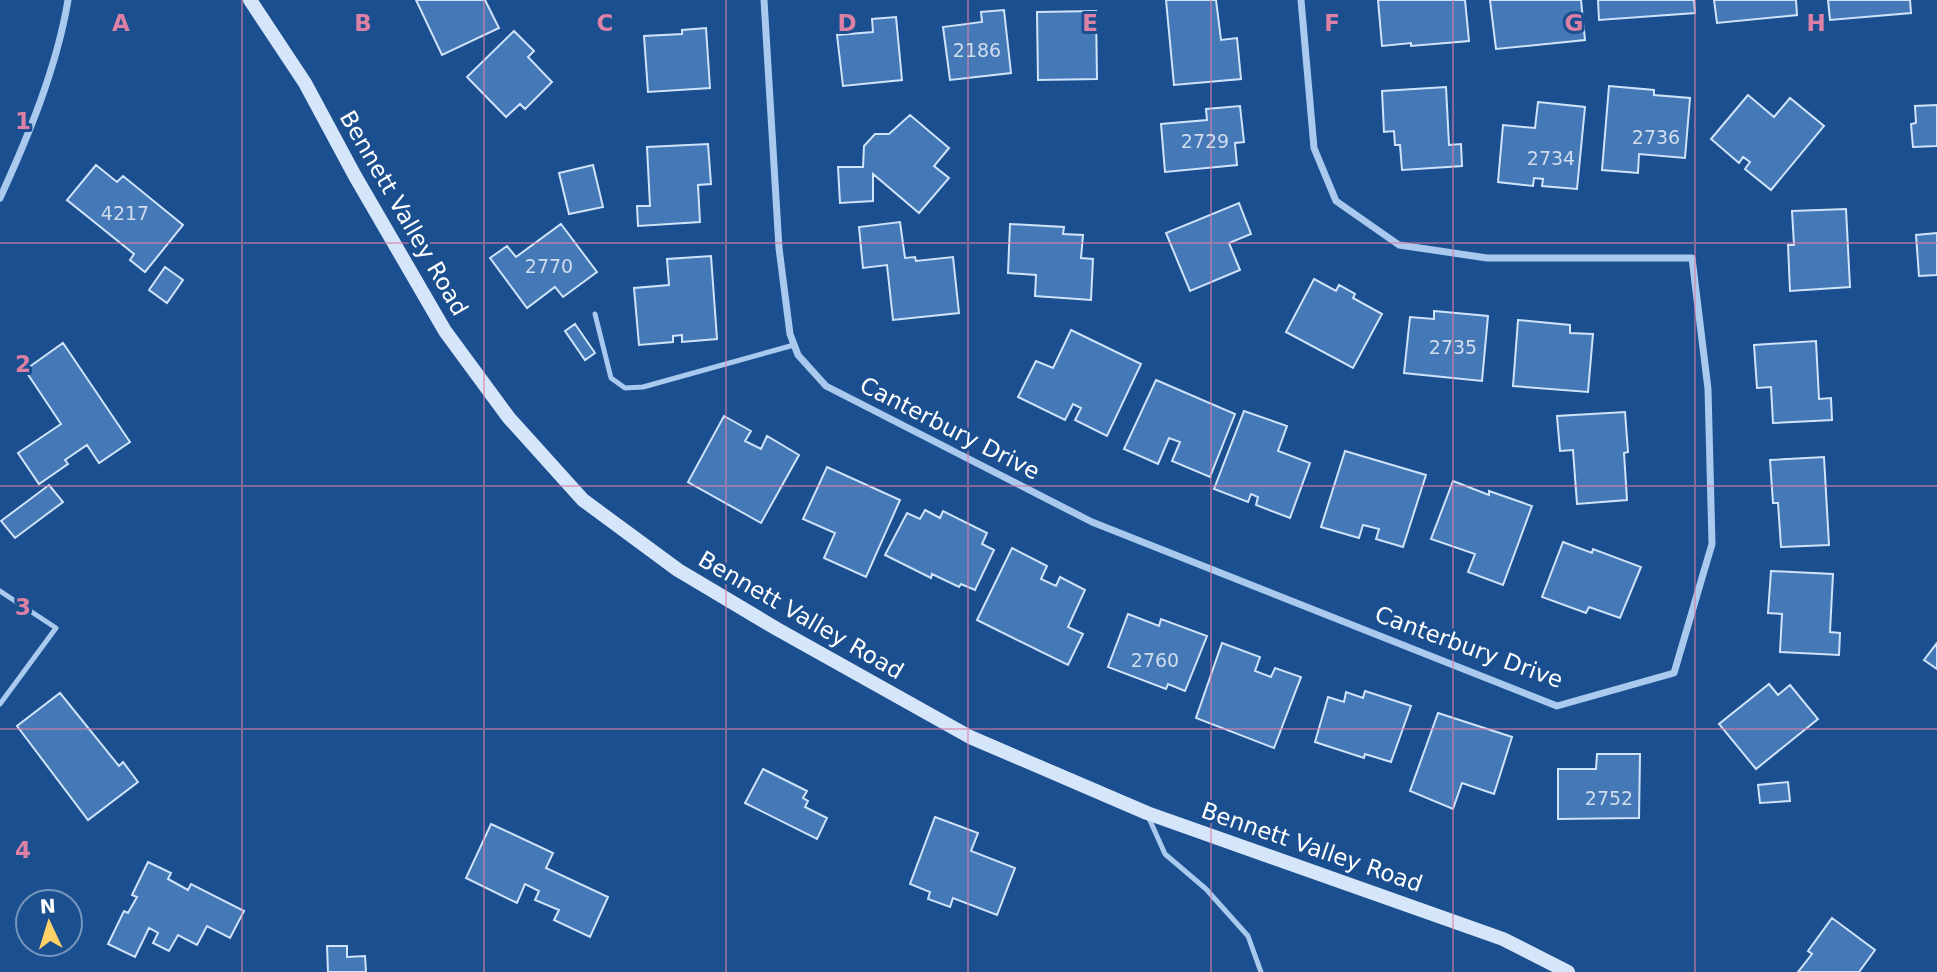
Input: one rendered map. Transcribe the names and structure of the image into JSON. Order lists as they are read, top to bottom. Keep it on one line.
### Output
{"streets":{"street":["Bennett Valley Road","Canterbury Drive"]},"house_numbers":["2186","2736","2729","2734","4217","2770","2735","2760","2752"],"north":"top","grid":{"columns":["A","B","C","D","E","F","G","H"],"rows":["1","2","3","4"]}}
